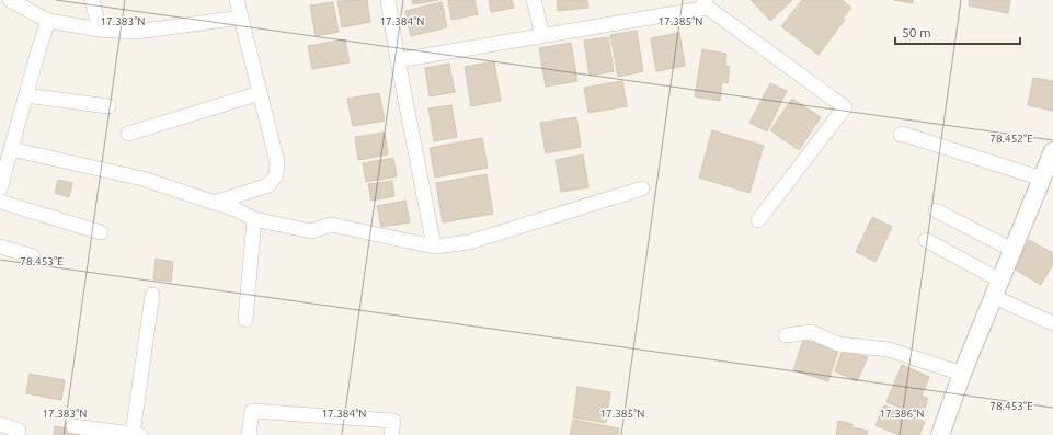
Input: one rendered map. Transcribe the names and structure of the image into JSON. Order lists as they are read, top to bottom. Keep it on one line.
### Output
{"scale_bar":"50 m","coordinates":["17.383°N","17.384°N","17.385°N","78.452°E","78.453°E","17.386°N"]}
